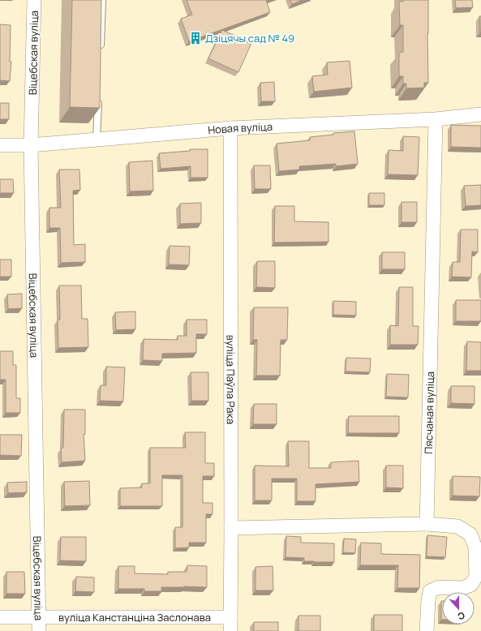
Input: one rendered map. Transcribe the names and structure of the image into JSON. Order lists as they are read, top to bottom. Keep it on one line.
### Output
{"streets":{"street":["Віцебская вуліца","Новая вуліца","вуліца Паўла Рака","Пясчаная вуліца","вуліца Канстанціна Заслонава"]},"crossings":[["Віцебская вуліца","Новая вуліца"],["Віцебская вуліца","вуліца Канстанціна Заслонава"],["Новая вуліца","вуліца Паўла Рака"],["Новая вуліца","Пясчаная вуліца"],["вуліца Паўла Рака","вуліца Канстанціна Заслонава"]],"places":{"building":["Дзіцячы сад № 49"]},"north":"bottom"}
